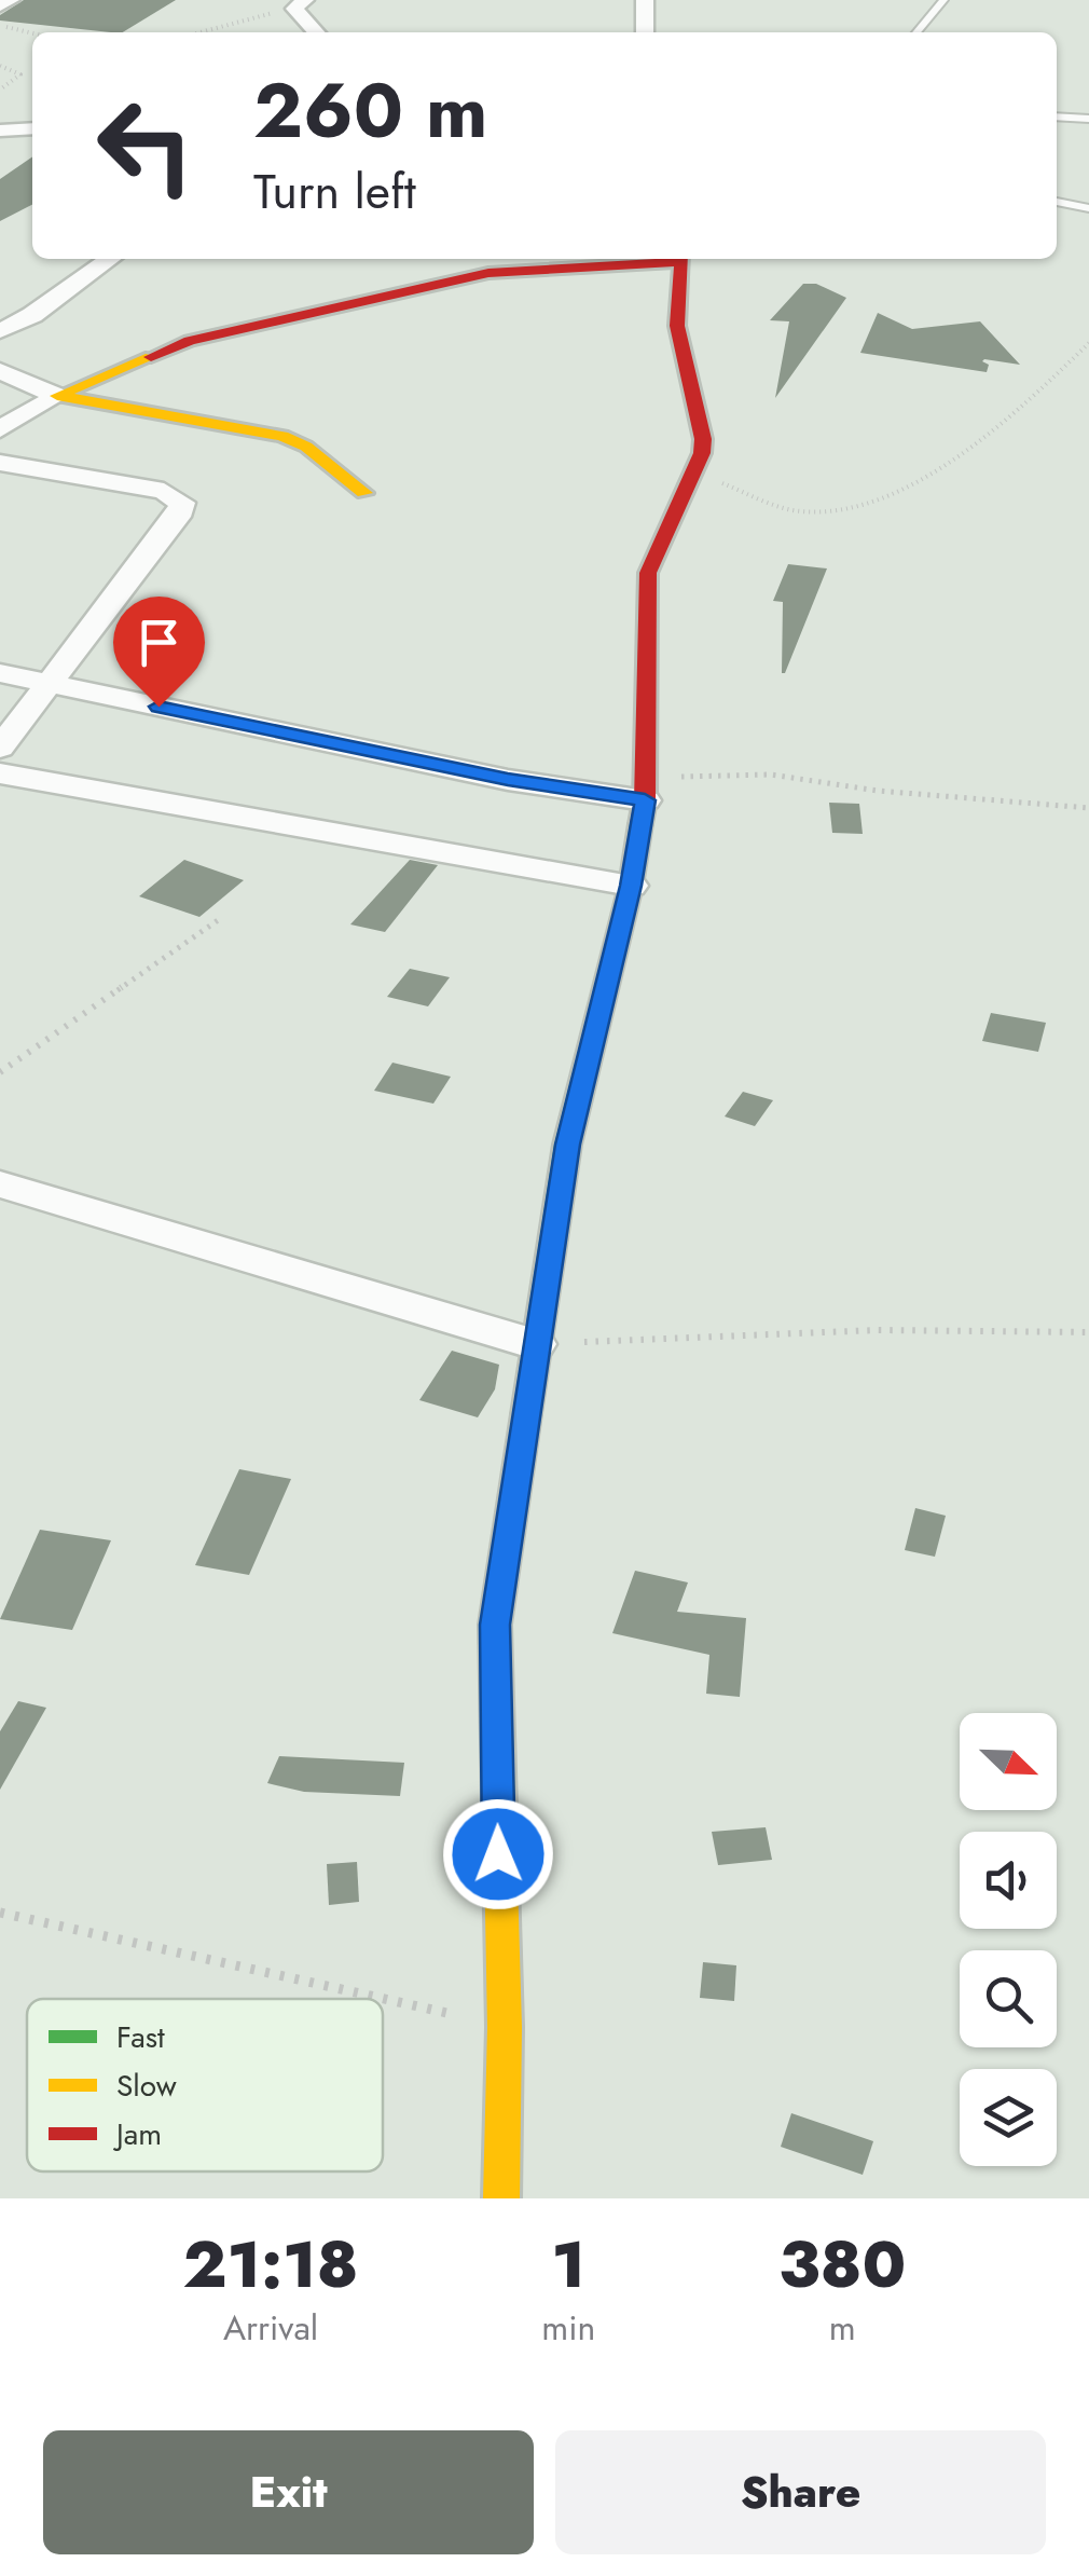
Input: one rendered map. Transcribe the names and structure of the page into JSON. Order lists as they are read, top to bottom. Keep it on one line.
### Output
{"legend":["Fast","Slow","Jam"],"north":"bottom right","page":{"turn":["260 m","Turn left"],"eta":["21:18","Arrival","1","min","380","m"],"buttons":["Exit","Share"]}}
